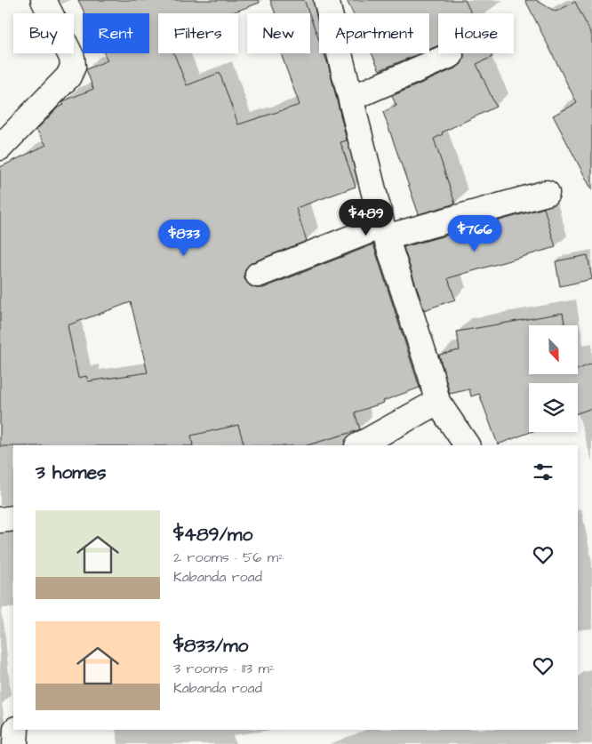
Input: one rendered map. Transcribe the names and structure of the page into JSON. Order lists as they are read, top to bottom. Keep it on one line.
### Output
{"north":"bottom right","page":{"chip":["Buy","Rent","Filters","New","Apartment","House"],"price":["$489","$766","$833"],"heading":"3 homes","list":[{"name":"$489/mo","note":"2 rooms · 56 m² · Kabanda road"},{"name":"$833/mo","note":"3 rooms · 113 m² · Kabanda road"}]}}
